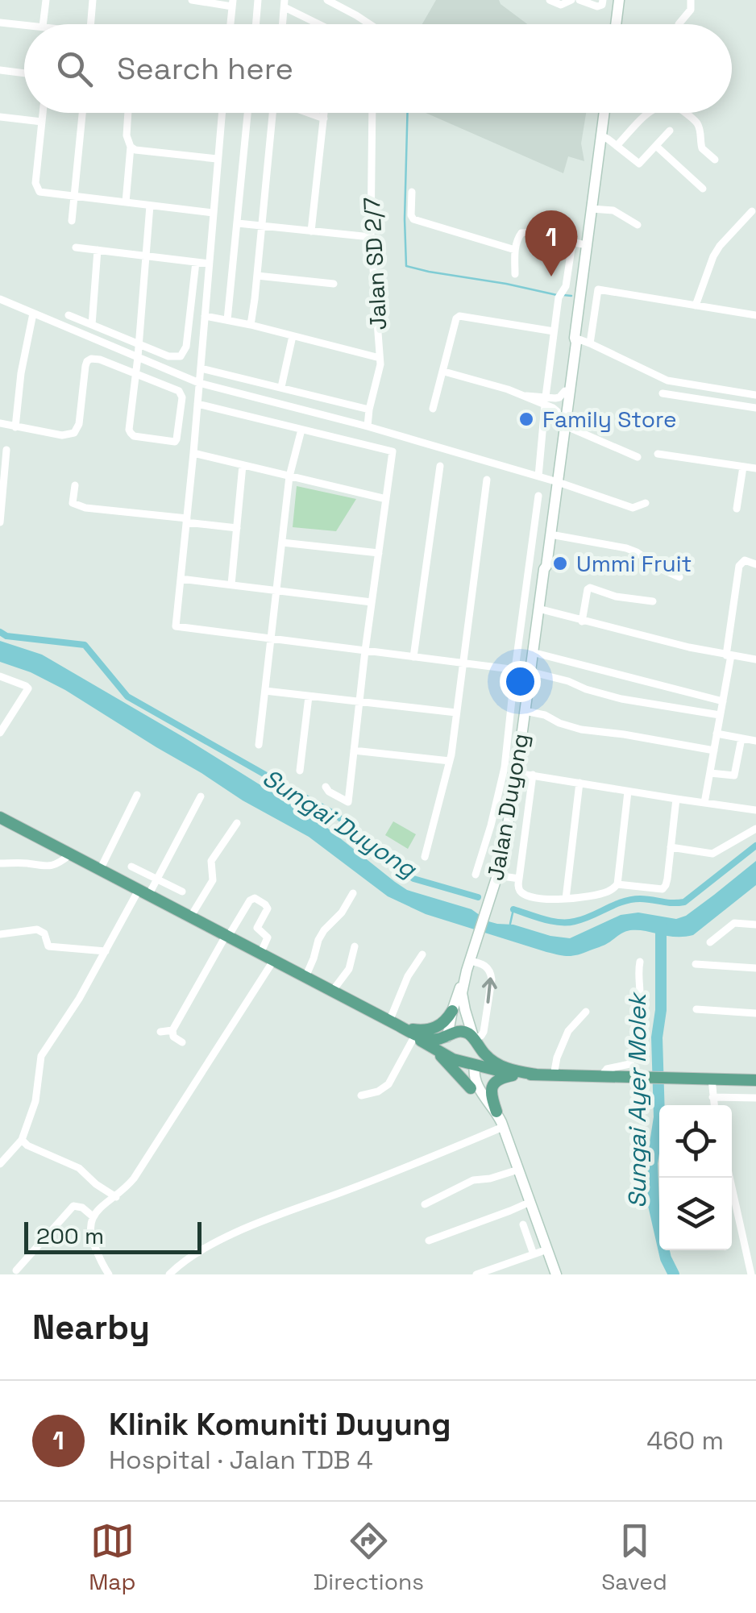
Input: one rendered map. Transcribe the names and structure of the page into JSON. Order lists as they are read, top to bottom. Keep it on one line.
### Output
{"streets":{"main road":["Jalan Duyong"],"street":["Jalan SD 2/7"]},"water":["Sungai Duyong","Sungai Ayer Molek"],"places":["Family Store","Ummi Fruit"],"scale_bar":"200 m","page":{"search":"Search here","pins":"1","scale":"200 m","heading":"Nearby","list":[{"mark":"1","name":"Klinik Komuniti Duyung","note":"Hospital · Jalan TDB 4","value":"460 m"}],"nav":["Map","Directions","Saved"]}}
